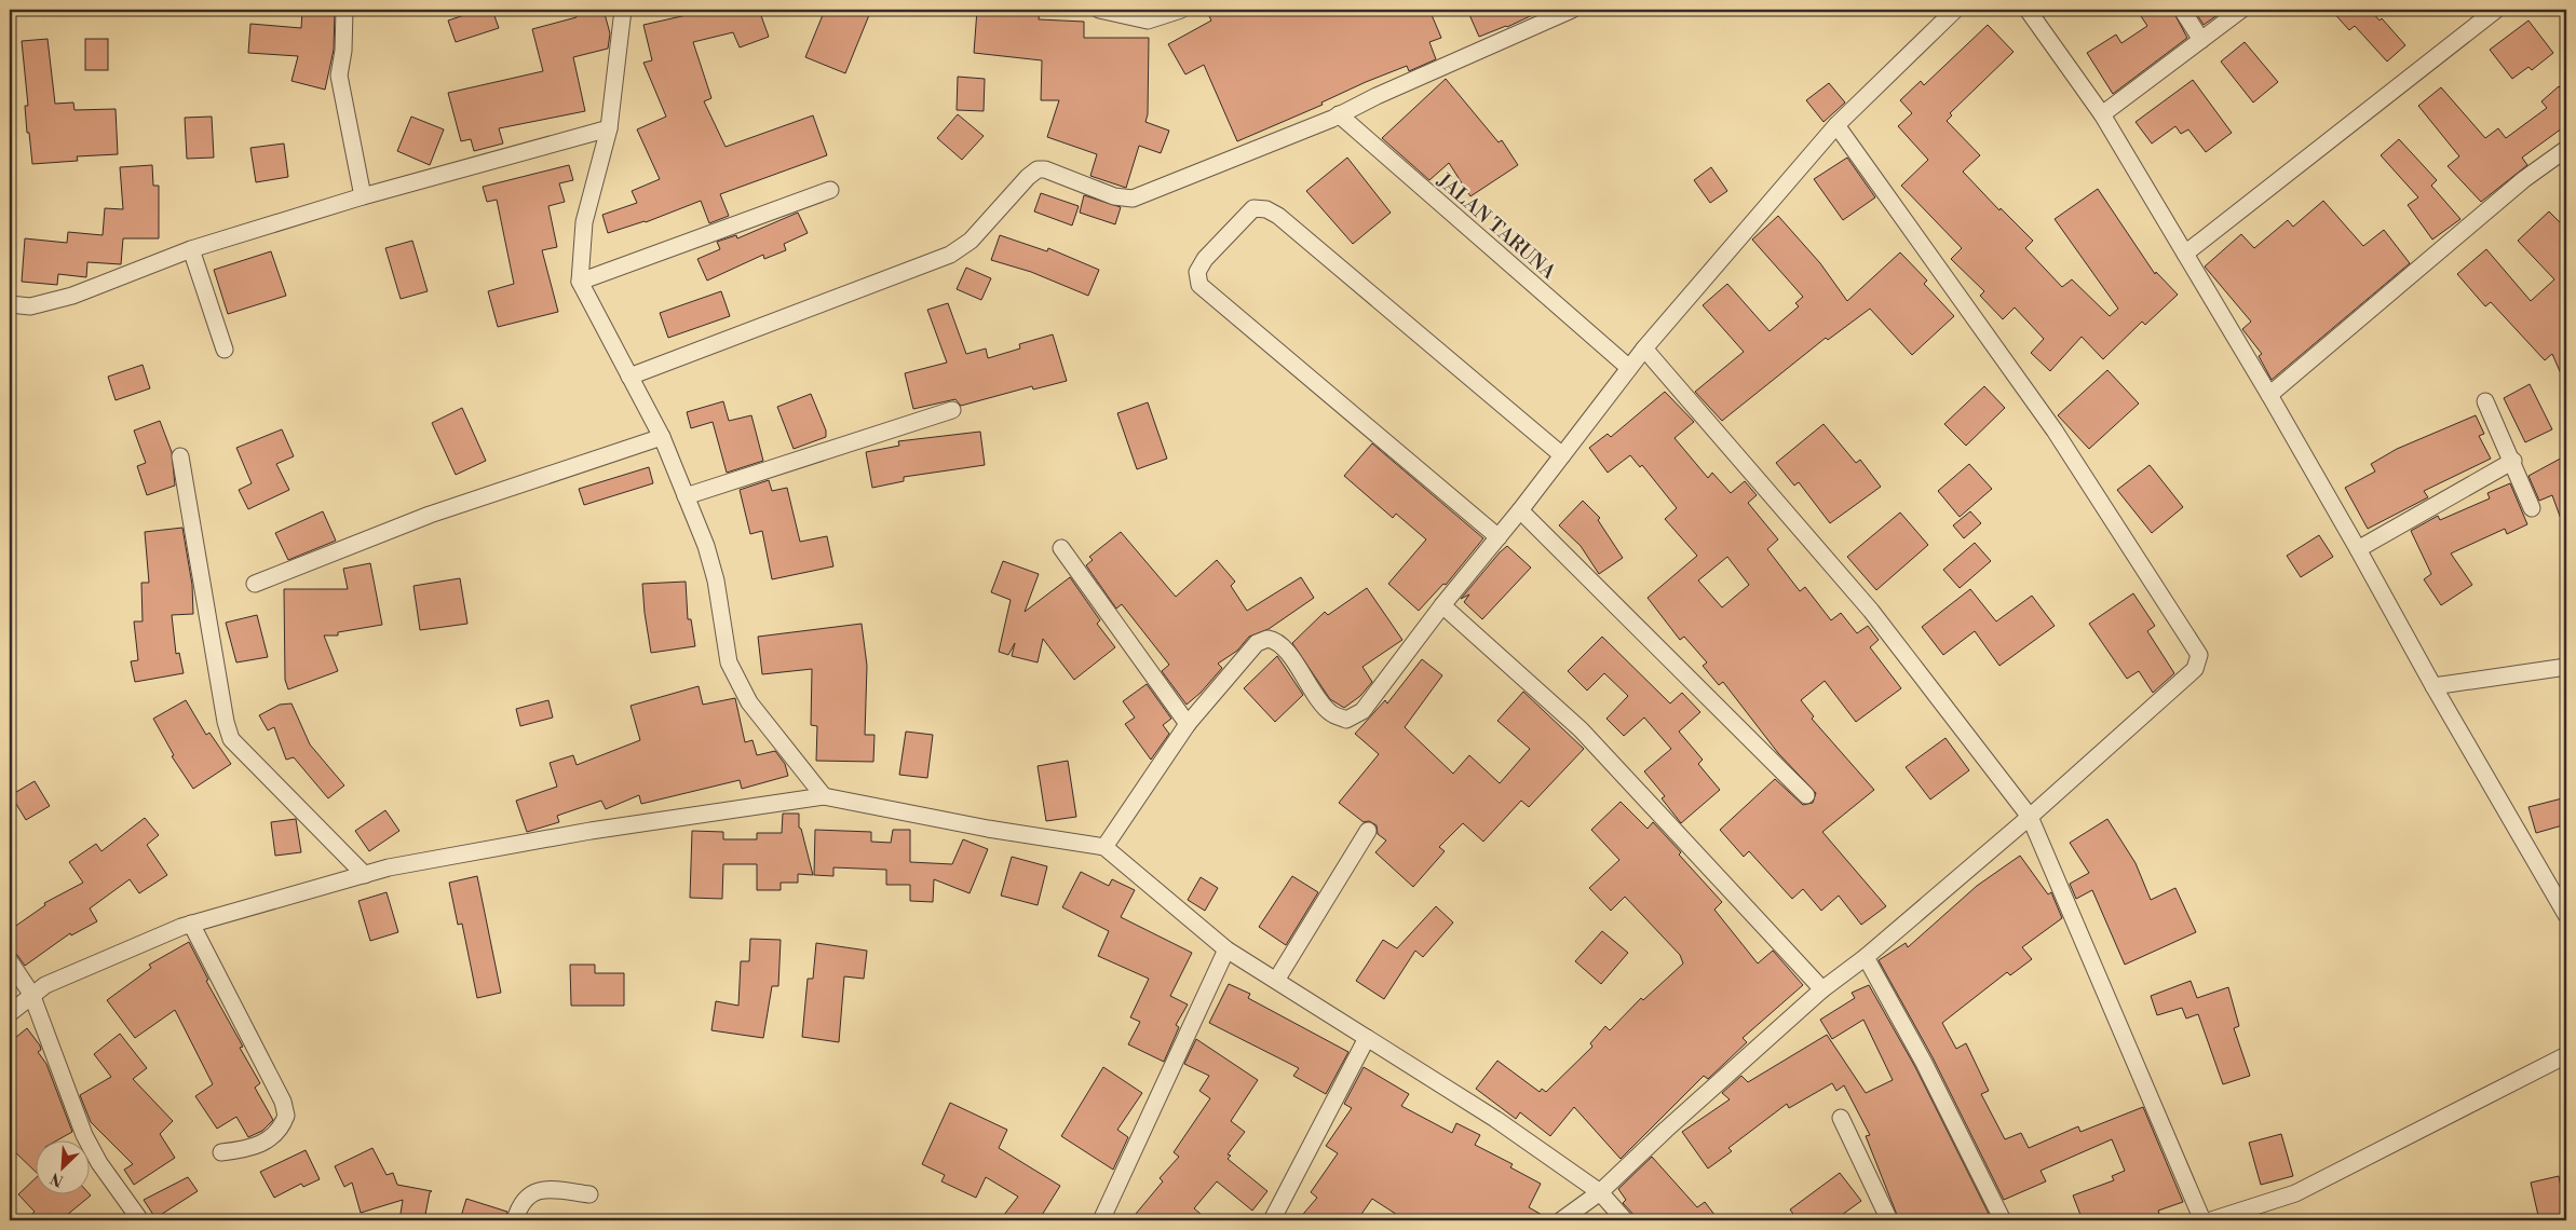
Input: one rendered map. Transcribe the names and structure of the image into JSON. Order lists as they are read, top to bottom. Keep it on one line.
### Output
{"streets":{"street":["JALAN TARUNA"]},"north":"bottom left"}
